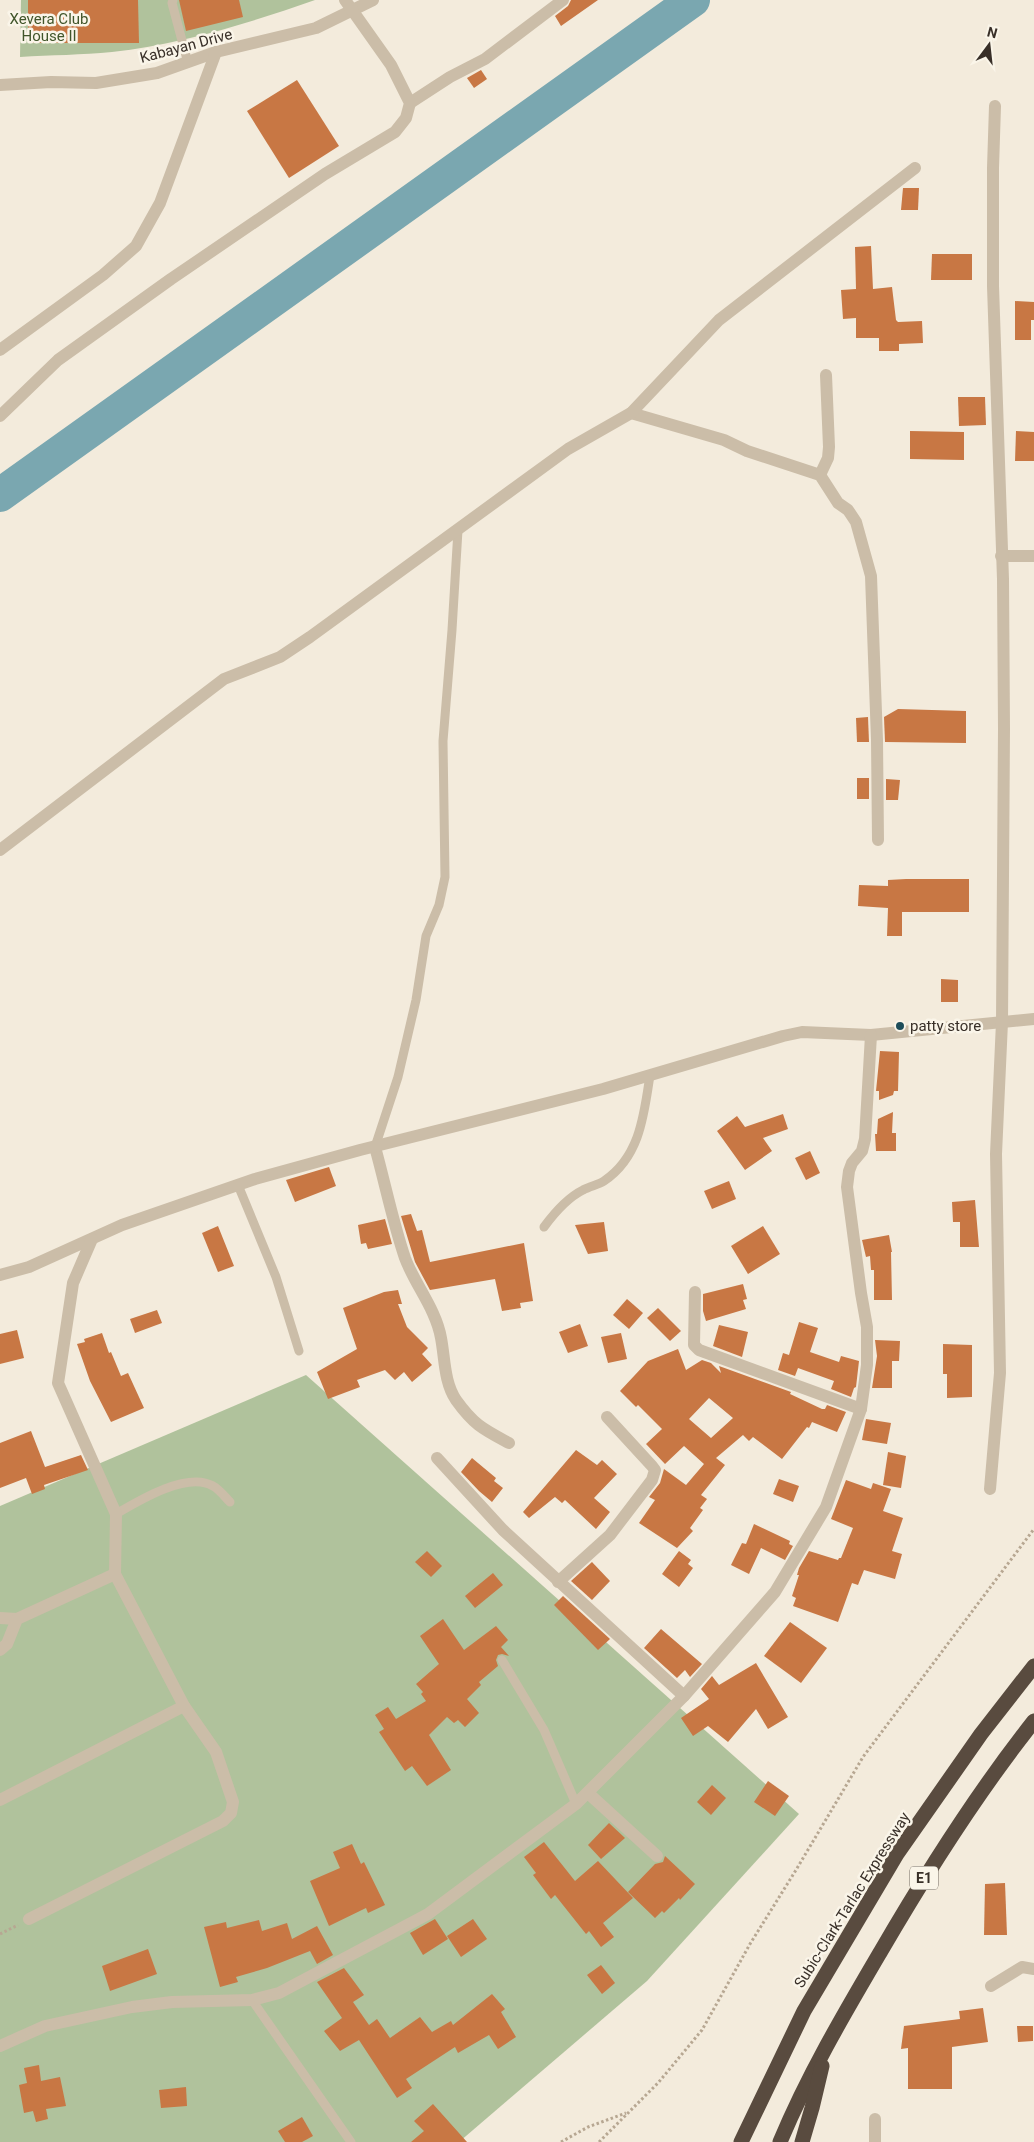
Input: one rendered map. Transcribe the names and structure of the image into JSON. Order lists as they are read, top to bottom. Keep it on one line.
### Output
{"streets":{"highway":["E1","Subic-Clark-Tarlac Expressway"],"street":["Kabayan Drive"]},"parks":["Xevera Club House II"],"places":["patty store"],"north":"top"}
